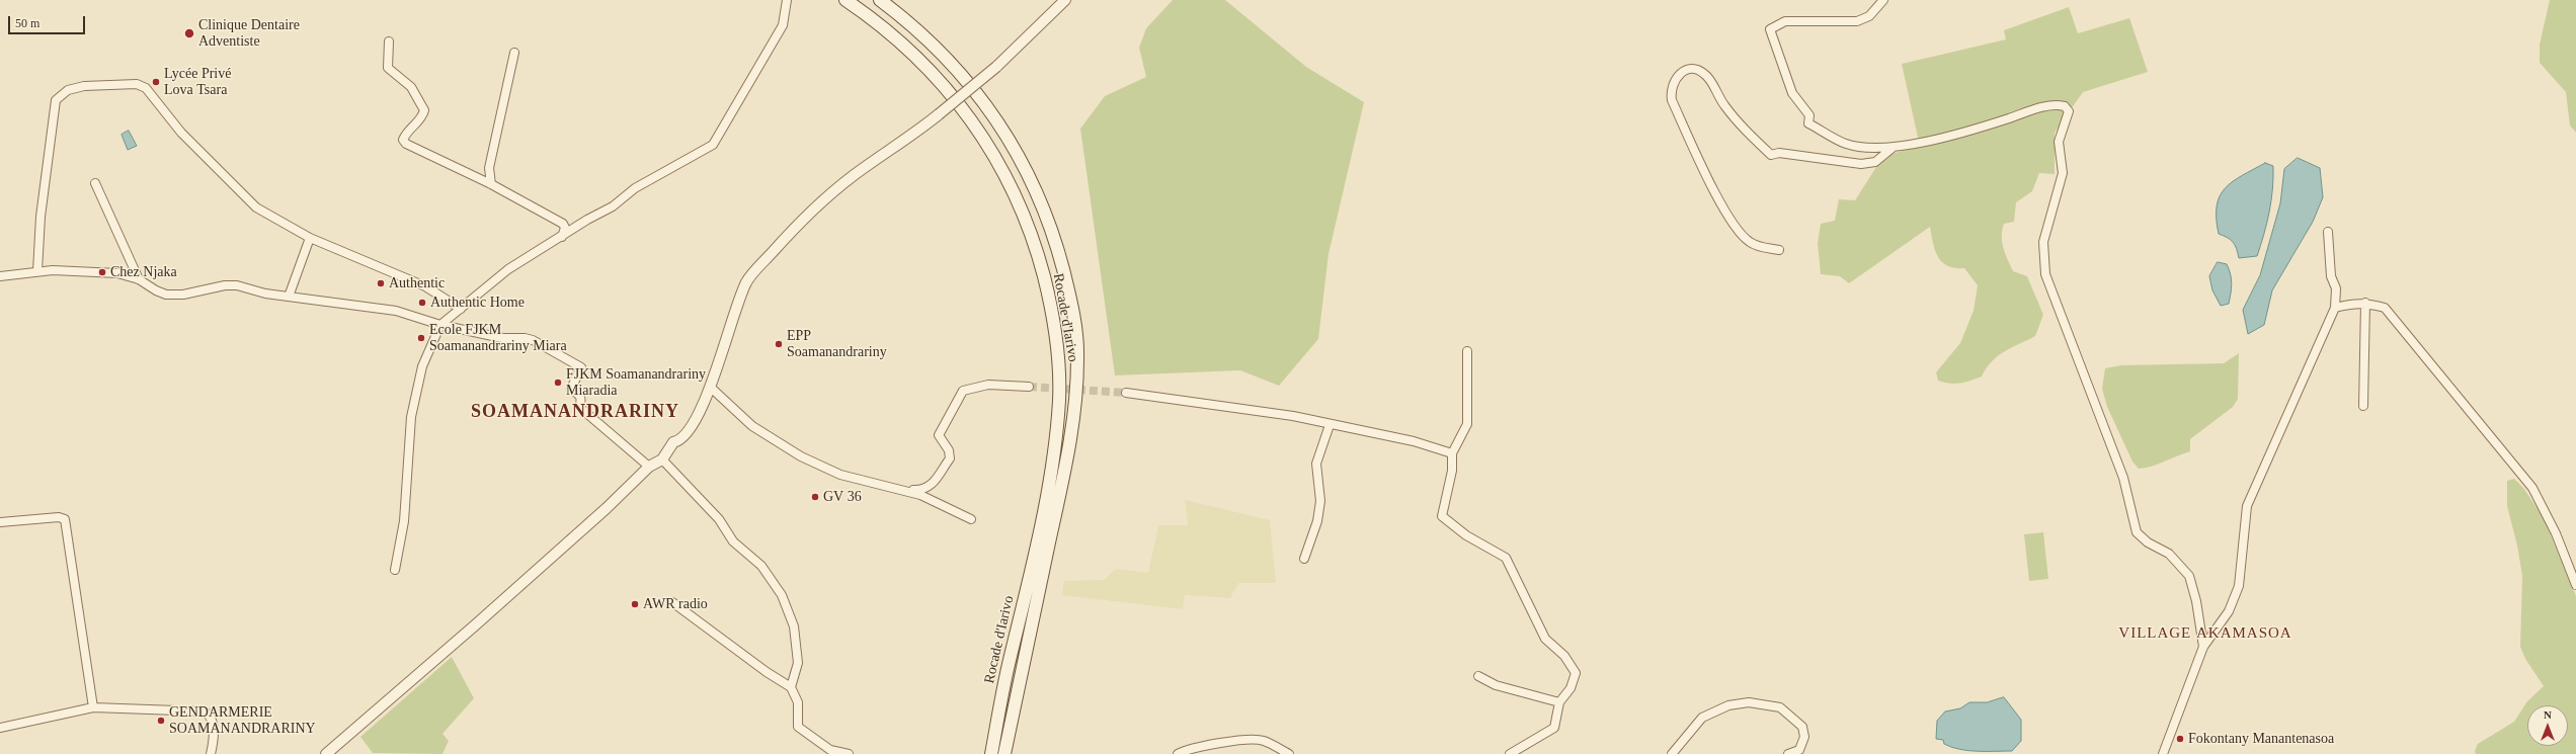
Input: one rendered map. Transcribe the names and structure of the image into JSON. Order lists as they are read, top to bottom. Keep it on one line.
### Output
{"streets":{"main road":["Rocade d'Iarivo"]},"districts":["SOAMANANDRARINY","VILLAGE AKAMASOA"],"places":["Clinique Dentaire Adventiste","Lycée Privé Lova Tsara","Chez Njaka","Authentic","Authentic Home","Ecole FJKM Soamanandrariny Miara","EPP Soamanandrariny","FJKM Soamanandrariny Miaradia","GV 36","AWR radio","GENDARMERIE SOAMANANDRARINY","Fokontany Manantenasoa"],"scale_bar":"50 m","north":"top"}
